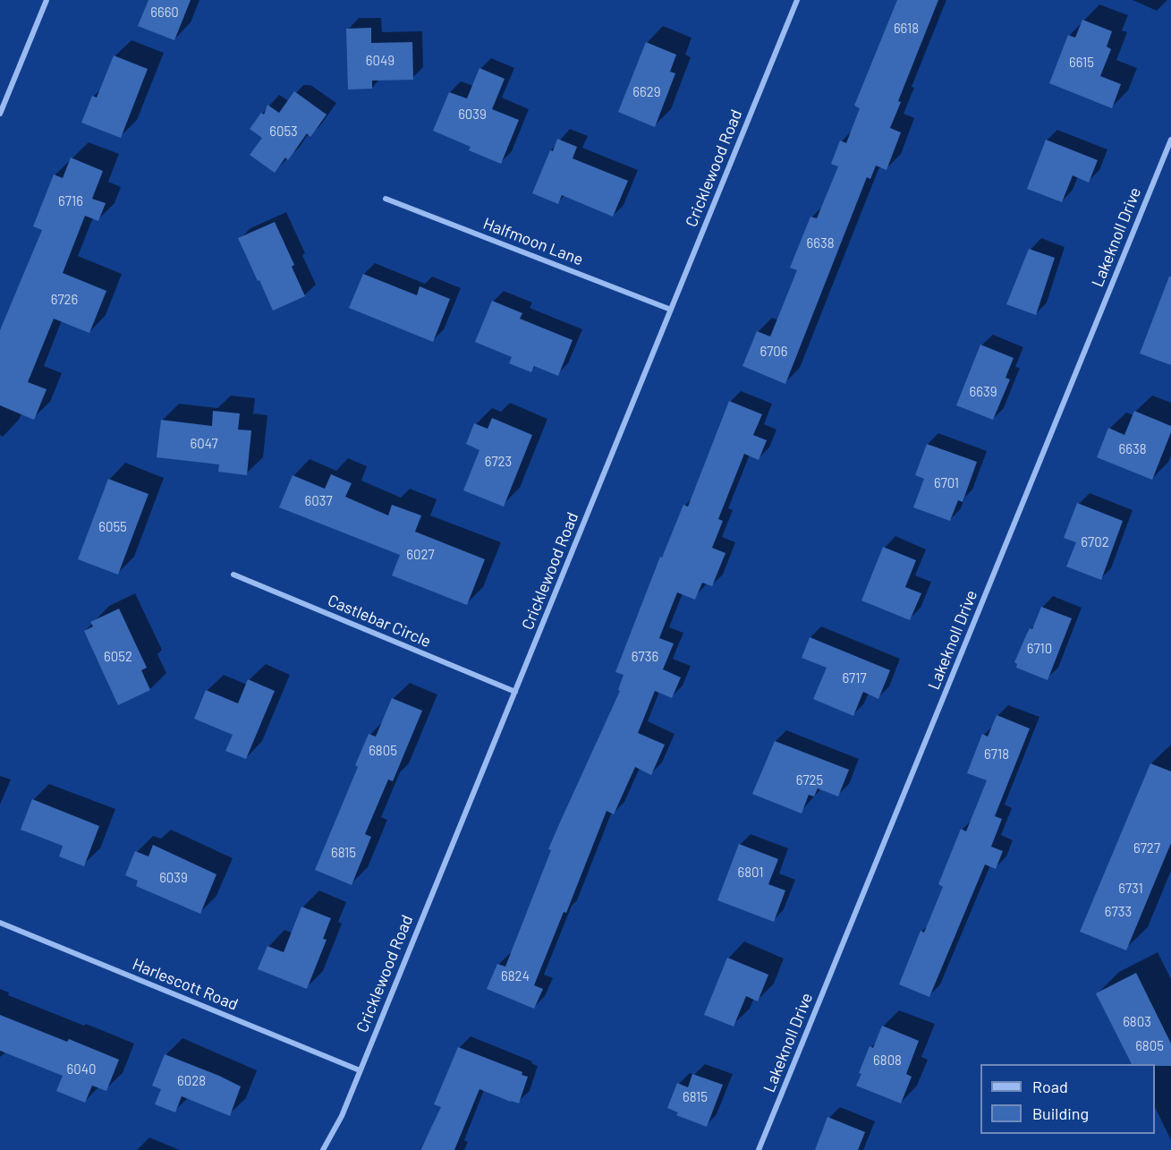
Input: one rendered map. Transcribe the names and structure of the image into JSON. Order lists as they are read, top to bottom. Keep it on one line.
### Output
{"streets":{"street":["Cricklewood Road","Lakeknoll Drive","Halfmoon Lane","Castlebar Circle","Harlescott Road"]},"crossings":[["Cricklewood Road","Halfmoon Lane"],["Cricklewood Road","Castlebar Circle"],["Cricklewood Road","Harlescott Road"]],"house_numbers":["6660","6618","6049","6615","6629","6039","6053","6716","6638","6726","6706","6639","6047","6638","6723","6701","6037","6055","6702","6027","6710","6052","6736","6717","6805","6718","6725","6727","6815","6801","6039","6731","6733","6824","6803","6805","6808","6040","6028","6815"],"legend":["Road","Building"]}
